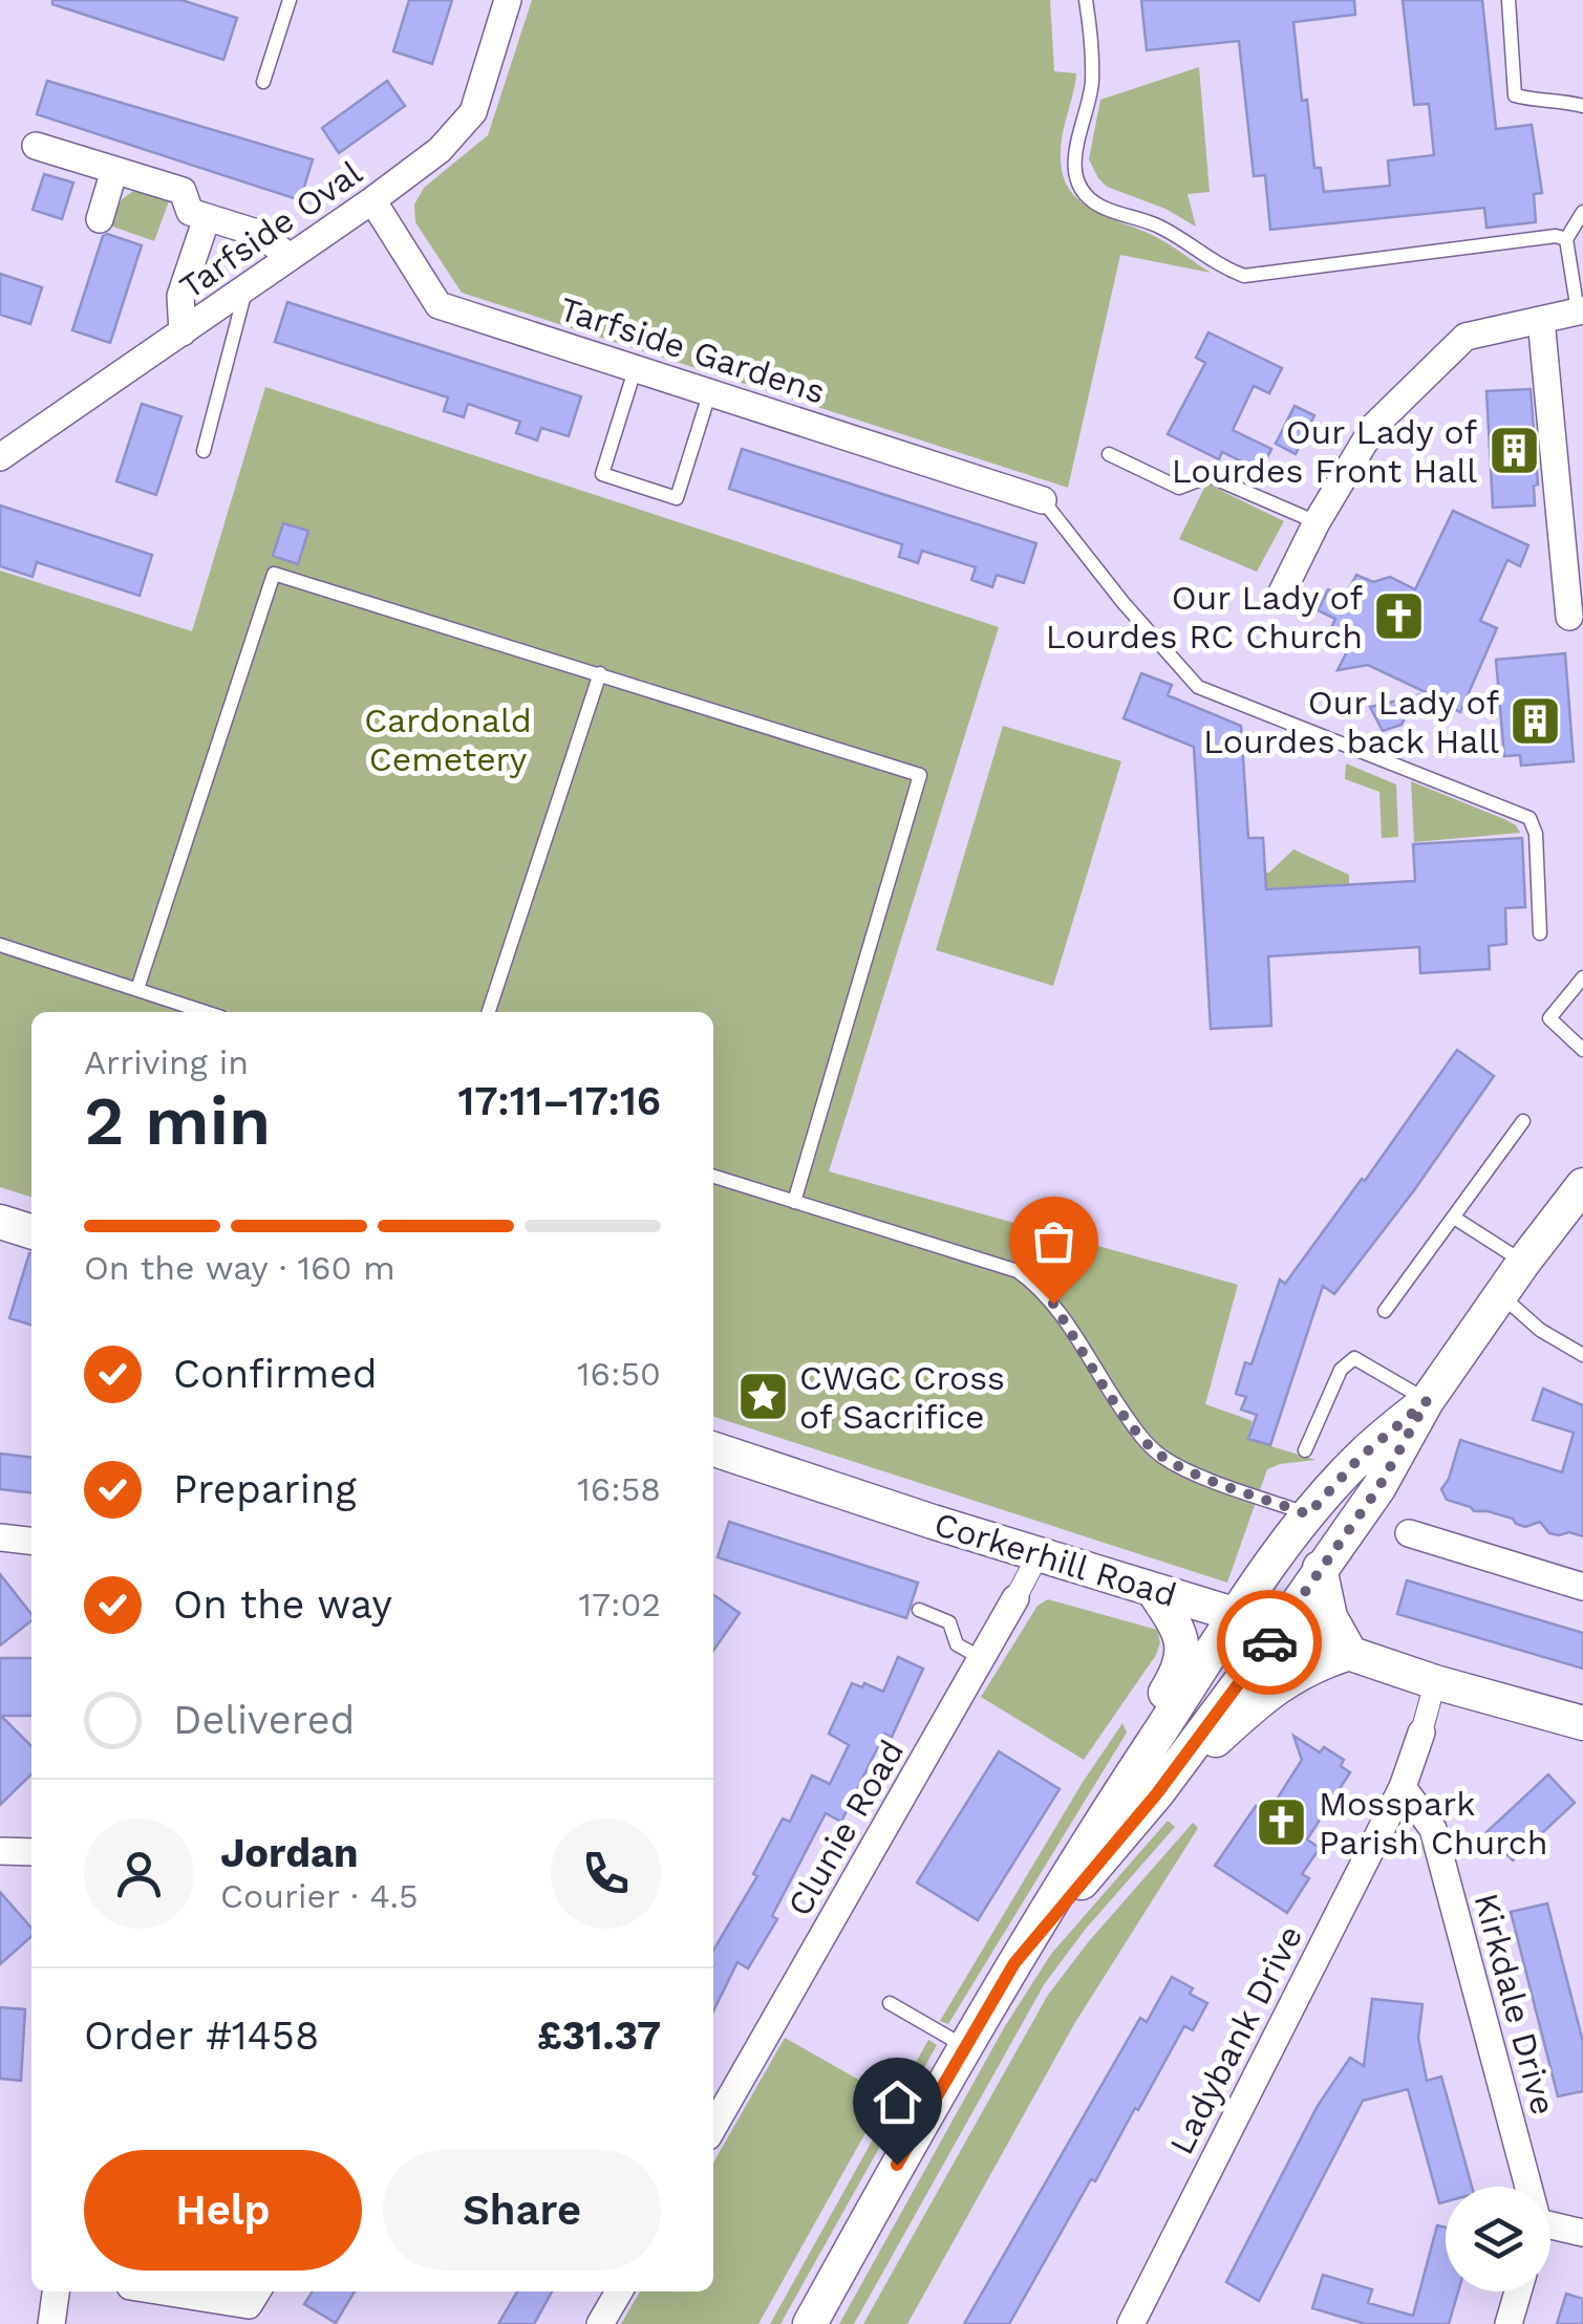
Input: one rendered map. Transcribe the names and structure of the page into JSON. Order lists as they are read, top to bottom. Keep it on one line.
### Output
{"streets":{"street":["Tarfside Oval","Tarfside Gardens","Corkerhill Road","Clunie Road","Kirkdale Drive","Ladybank Drive"]},"crossings":[["Tarfside Oval","Tarfside Gardens"],["Corkerhill Road","Clunie Road"],["Kirkdale Drive","Ladybank Drive"]],"parks":["Cardonald Cemetery"],"places":{"building":["Our Lady of Lourdes Front Hall","Our Lady of Lourdes back Hall"],"church":["Our Lady of Lourdes RC Church","Mosspark Parish Church"],"place":["CWGC Cross of Sacrifice"]},"page":{"heading":["2 min","Arriving in","17:11–17:16"],"panel":["Jordan","Courier · 4.5","Order #1458","£31.37"],"bar":"On the way · 160 m","list":[["Confirmed","16:50"],["Preparing","16:58"],["On the way","17:02"],"Delivered"],"buttons":["Help","Share"]}}
